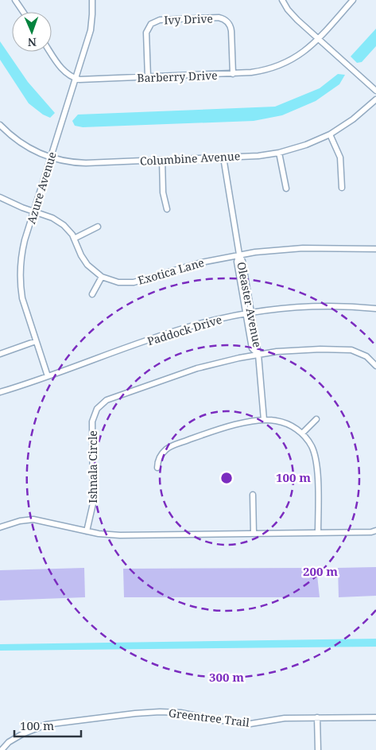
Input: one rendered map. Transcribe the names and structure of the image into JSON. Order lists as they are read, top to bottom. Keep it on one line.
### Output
{"streets":{"street":["Ivy Drive","Barberry Drive","Columbine Avenue","Azure Avenue","Exotica Lane","Oleaster Avenue","Paddock Drive","Ishnala Circle","Greentree Trail"]},"crossings":[["Ivy Drive","Barberry Drive"],["Barberry Drive","Azure Avenue"],["Columbine Avenue","Azure Avenue"],["Columbine Avenue","Oleaster Avenue"],["Azure Avenue","Exotica Lane"],["Azure Avenue","Paddock Drive"],["Exotica Lane","Oleaster Avenue"],["Oleaster Avenue","Paddock Drive"],["Oleaster Avenue","Ishnala Circle"]],"scale_bar":"100 m","north":"bottom","rings":["100 m","200 m","300 m"]}
